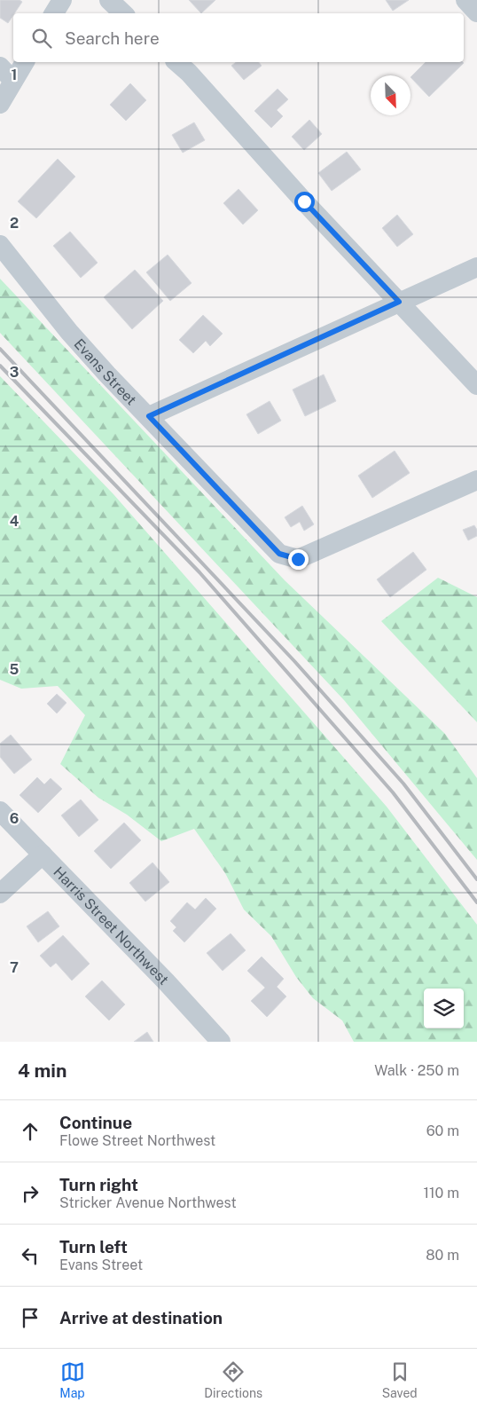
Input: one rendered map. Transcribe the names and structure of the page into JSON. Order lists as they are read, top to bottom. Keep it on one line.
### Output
{"streets":{"street":["Evans Street","Harris Street Northwest"]},"north":"bottom right","page":{"search":"Search here","heading":["4 min","Walk · 250 m"],"list":[["Continue","Flowe Street Northwest","60 m"],["Turn right","Stricker Avenue Northwest","110 m"],["Turn left","Evans Street","80 m"],"Arrive at destination"],"nav":["Map","Directions","Saved"]},"grid":{"rows":["1","2","3","4","5","6","7"]}}
